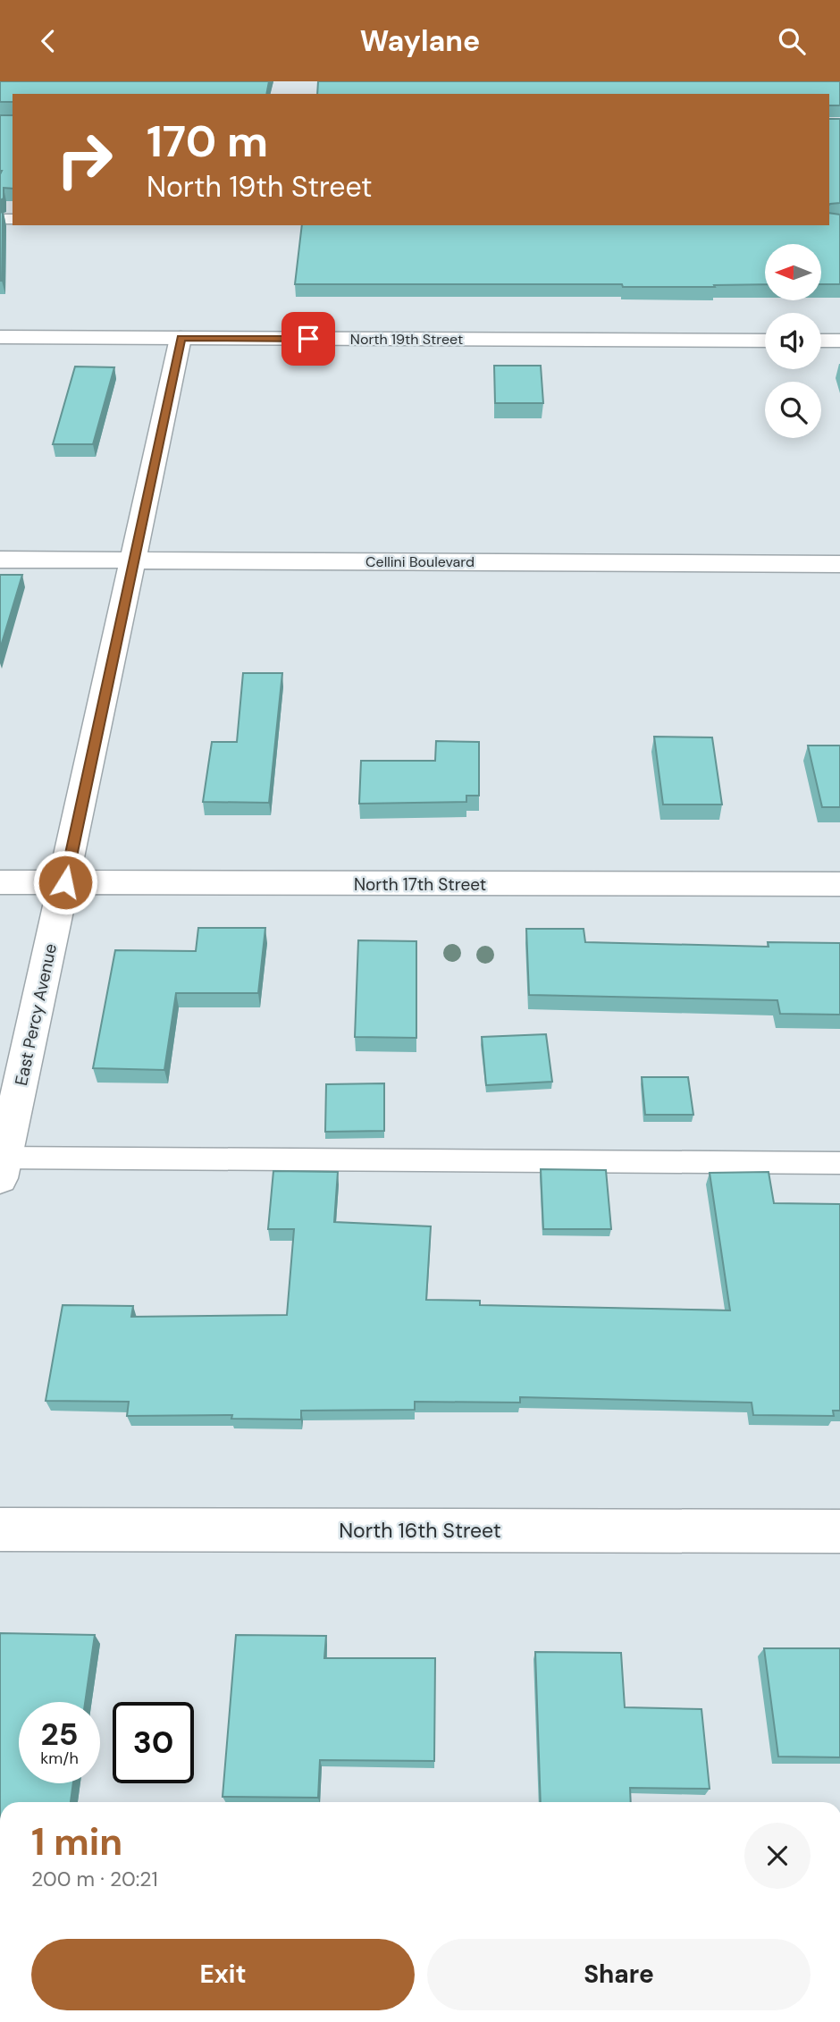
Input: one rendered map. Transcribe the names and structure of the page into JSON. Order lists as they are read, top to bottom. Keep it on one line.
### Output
{"streets":{"street":["North 19th Street","Cellini Boulevard","North 17th Street","East Percy Avenue","North 16th Street"]},"crossings":[["North 19th Street","East Percy Avenue"],["Cellini Boulevard","East Percy Avenue"],["North 17th Street","East Percy Avenue"]],"north":"left","page":{"header":"Waylane","turn":["170 m","North 19th Street"],"speed":"25 km/h","limit":"30","heading":["1 min","200 m · 20:21"],"buttons":["Exit","Share"]}}
